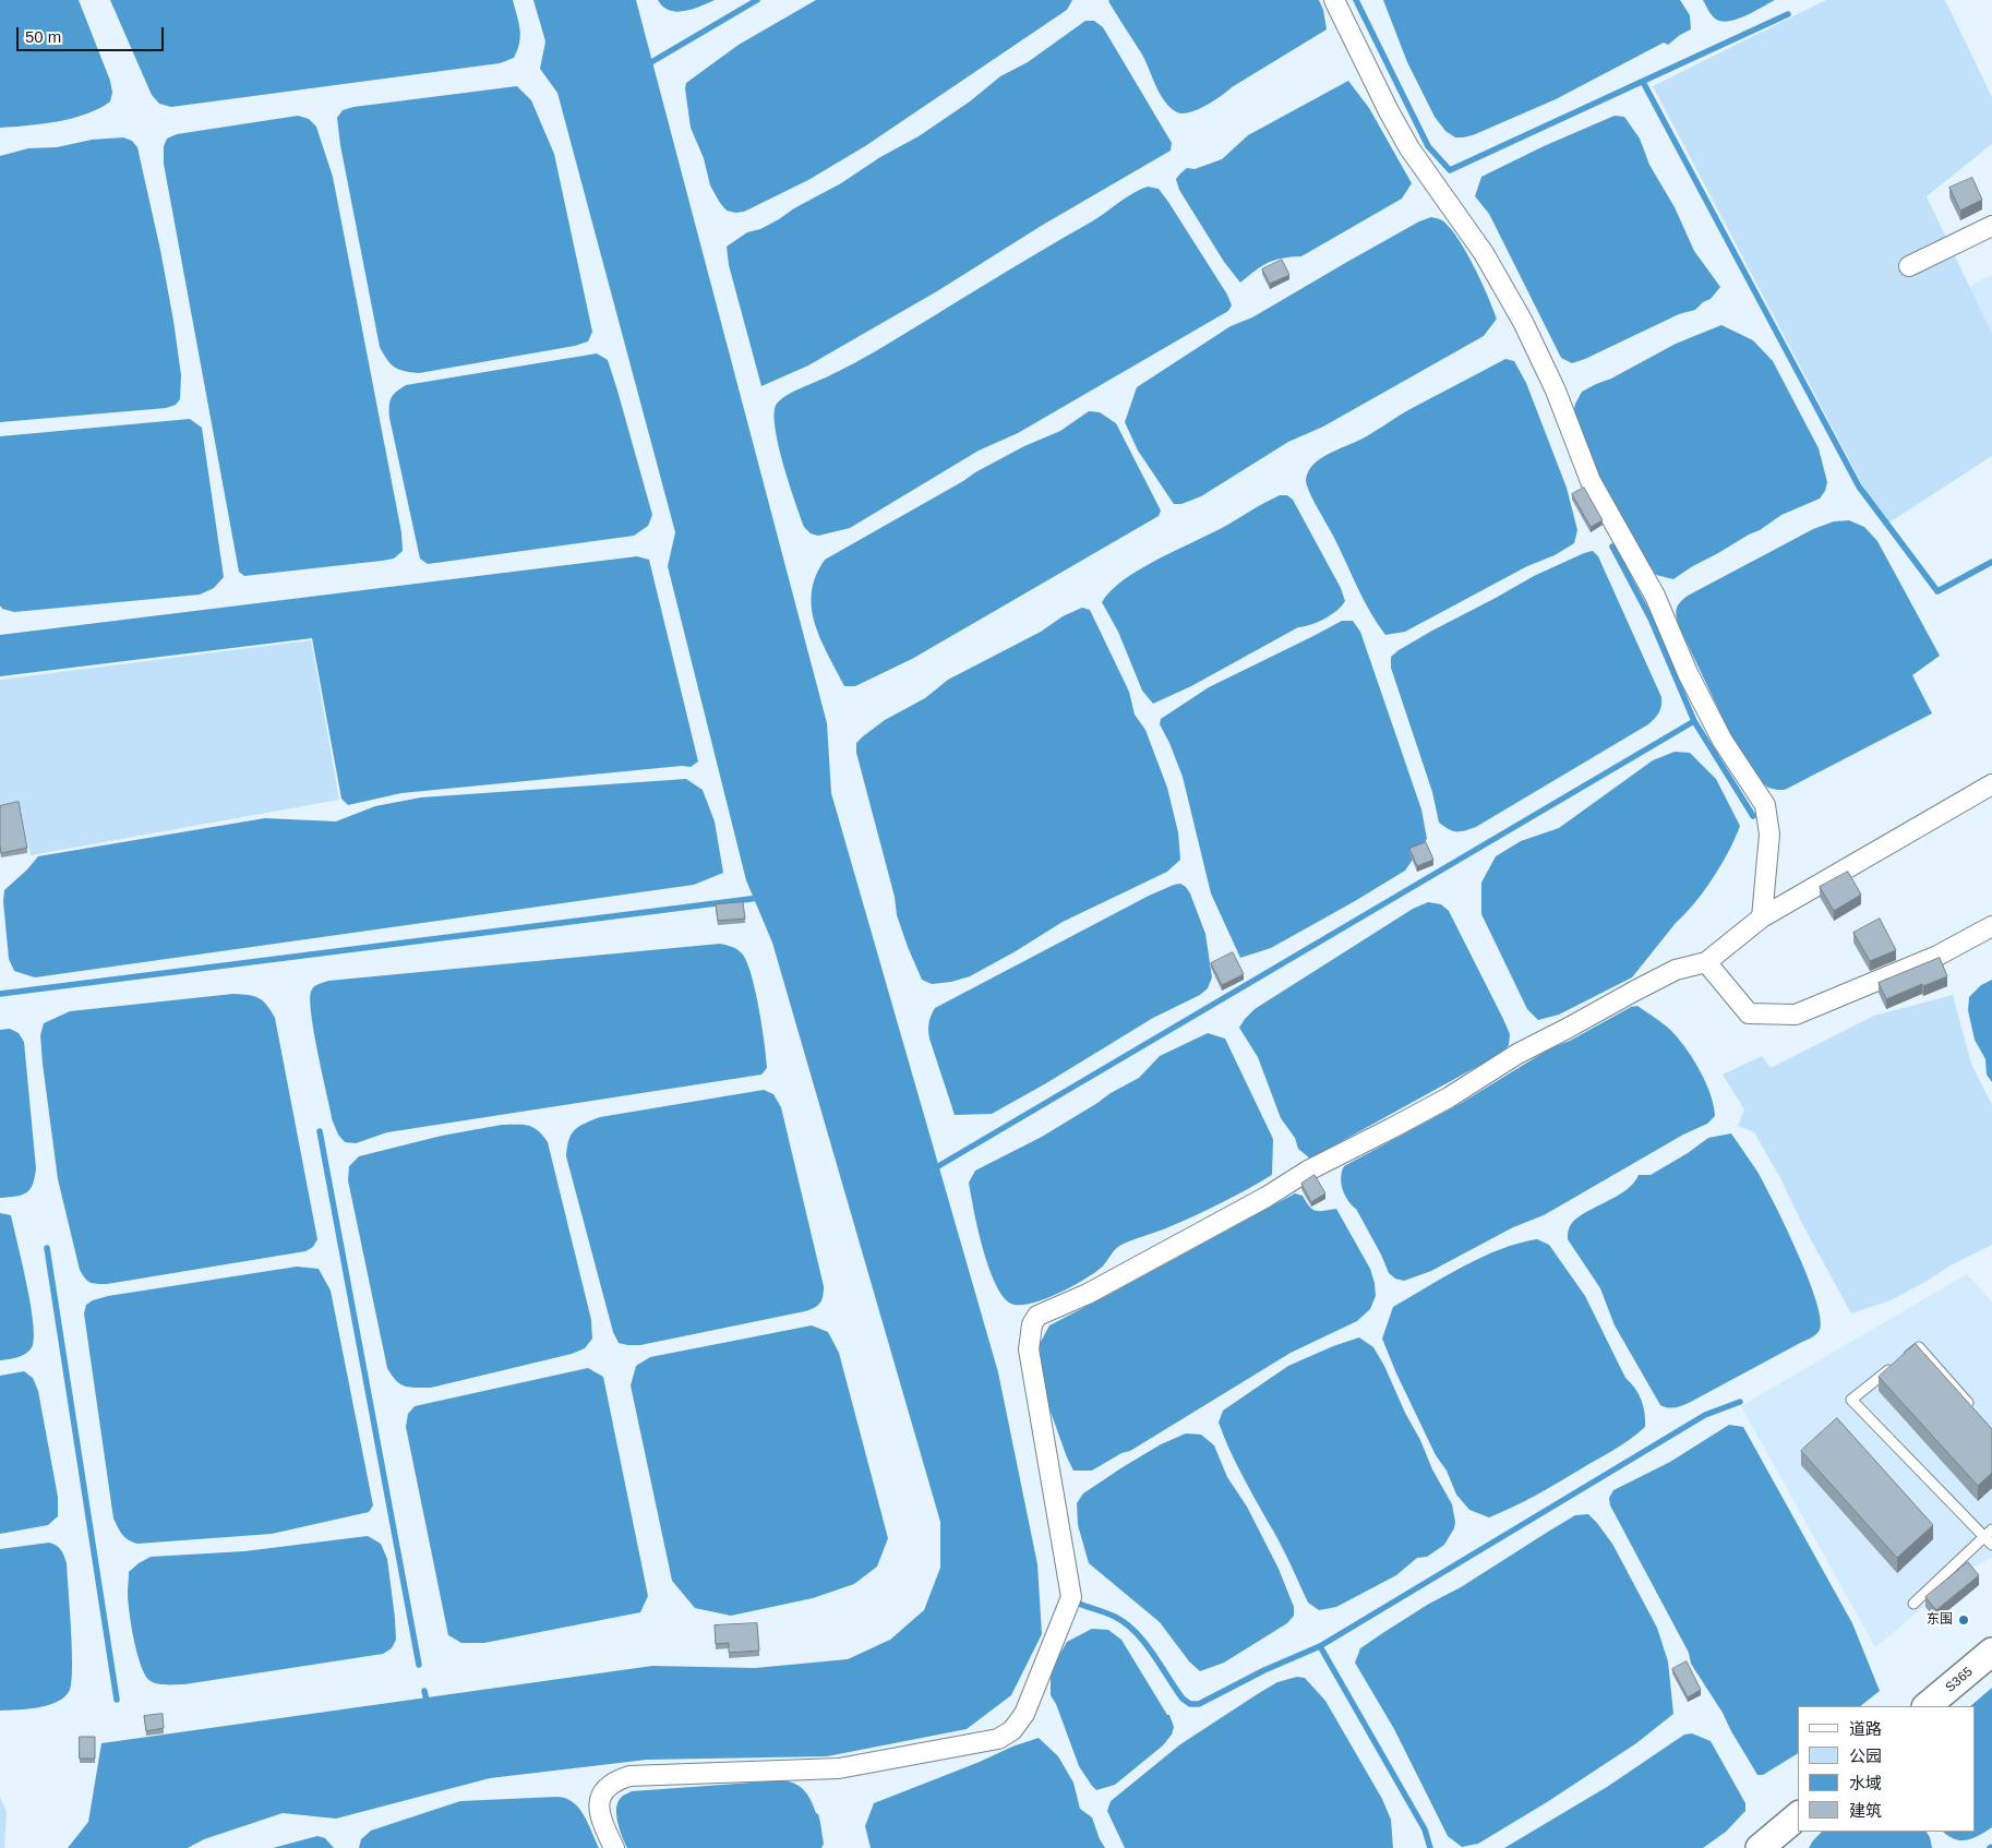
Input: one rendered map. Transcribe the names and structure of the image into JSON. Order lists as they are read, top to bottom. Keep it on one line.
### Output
{"streets":{"street":["S365"]},"places":["东围"],"legend":["道路","公园","水域","建筑"],"scale_bar":"50 m"}
